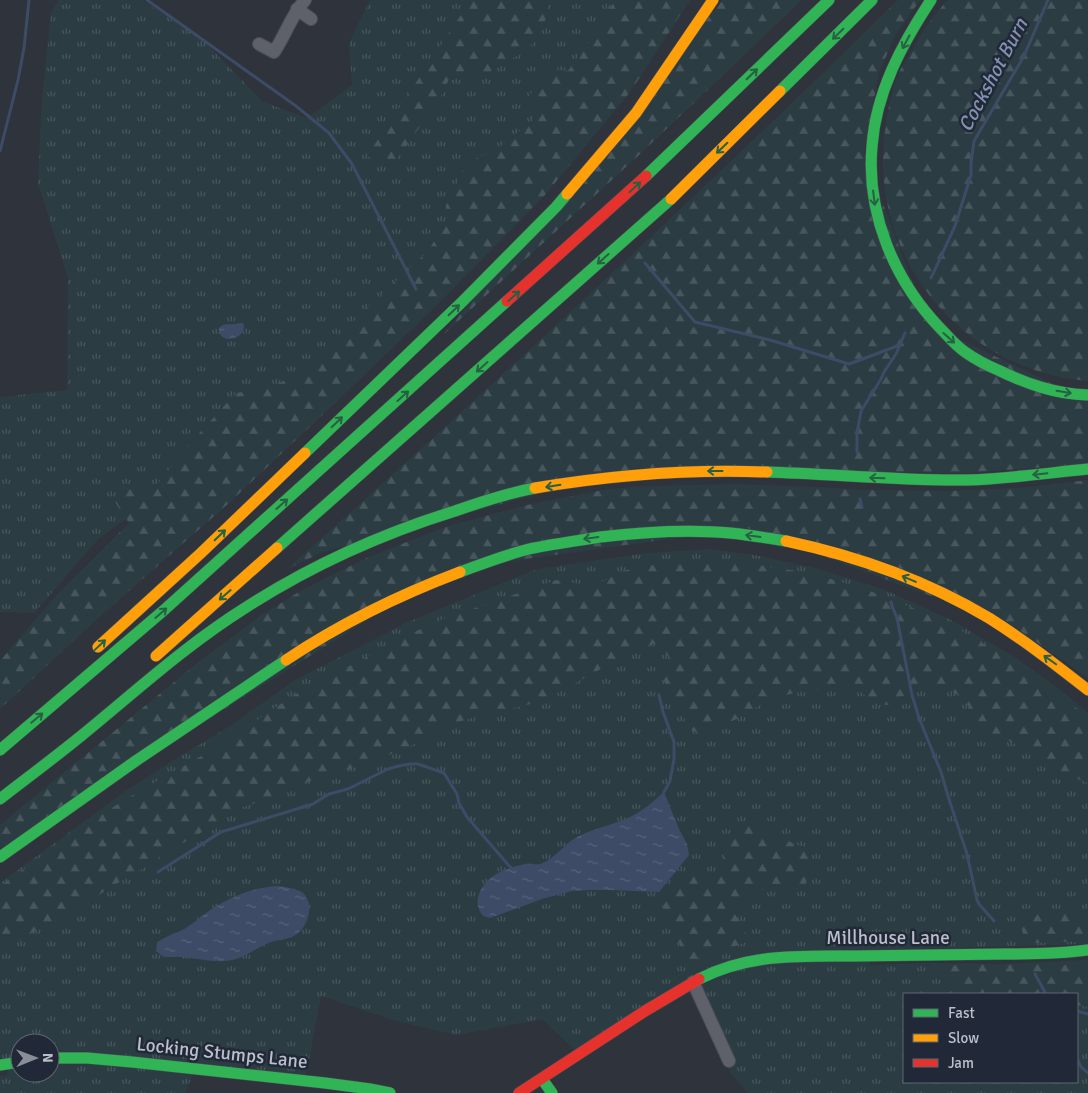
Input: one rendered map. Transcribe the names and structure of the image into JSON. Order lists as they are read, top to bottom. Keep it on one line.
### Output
{"streets":{"main road":["Millhouse Lane","Locking Stumps Lane"]},"water":["Cockshot Burn"],"legend":["Fast","Slow","Jam"],"north":"right"}
